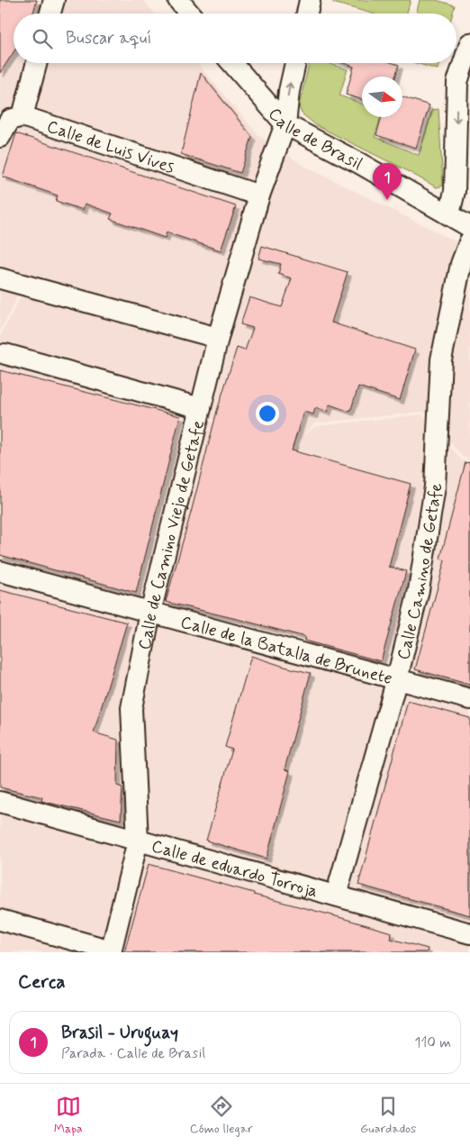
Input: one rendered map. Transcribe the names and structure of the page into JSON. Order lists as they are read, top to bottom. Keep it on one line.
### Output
{"streets":{"street":["Calle de Brasil","Calle de Luis Vives","Calle de Camino Viejo de Getafe","Calle Camino de Getafe","Calle de la Batalla de Brunete","Calle de eduardo Torroja"]},"crossings":[["Calle de Brasil","Calle de Camino Viejo de Getafe"],["Calle de Luis Vives","Calle de Camino Viejo de Getafe"],["Calle de Camino Viejo de Getafe","Calle de la Batalla de Brunete"],["Calle de Camino Viejo de Getafe","Calle de eduardo Torroja"],["Calle Camino de Getafe","Calle de la Batalla de Brunete"],["Calle Camino de Getafe","Calle de eduardo Torroja"]],"north":"right","page":{"search":"Buscar aquí","pins":"1","heading":"Cerca","list":[{"mark":"1","name":"Brasil - Uruguay","note":"Parada · Calle de Brasil","value":"110 m"}],"nav":["Mapa","Cómo llegar","Guardados"]}}
